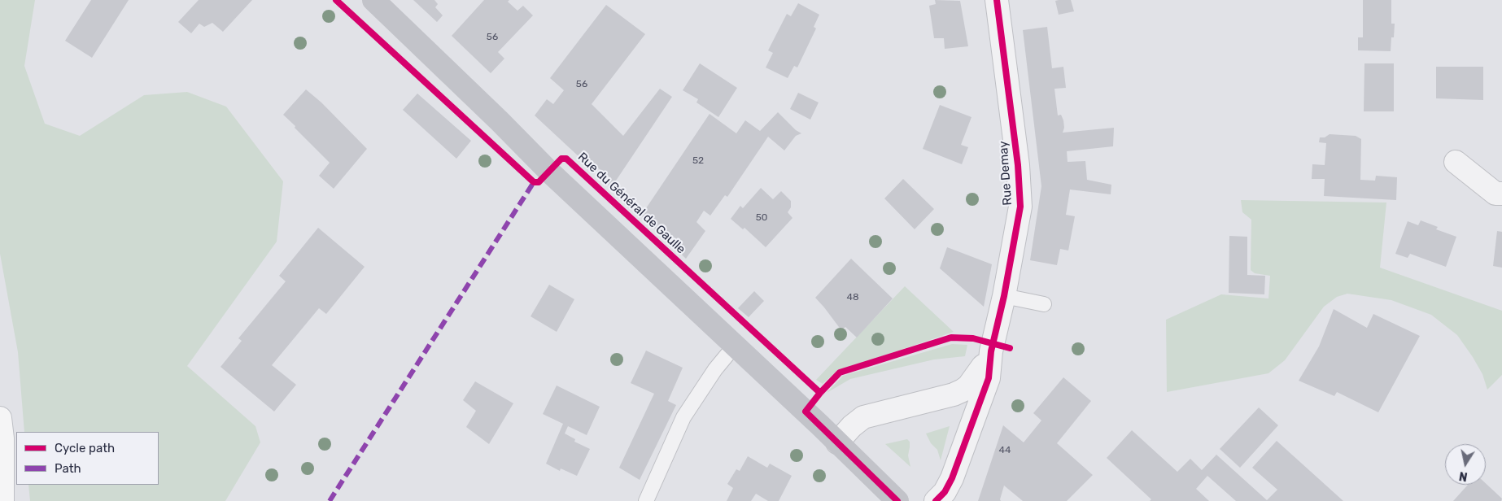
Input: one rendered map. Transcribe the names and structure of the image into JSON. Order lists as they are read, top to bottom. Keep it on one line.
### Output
{"streets":{"street":["Rue Demay"],"cycle path":["Rue du Général de Gaulle"]},"house_numbers":["56","56","52","50","48","44"],"legend":["Cycle path","Path"],"north":"bottom"}
